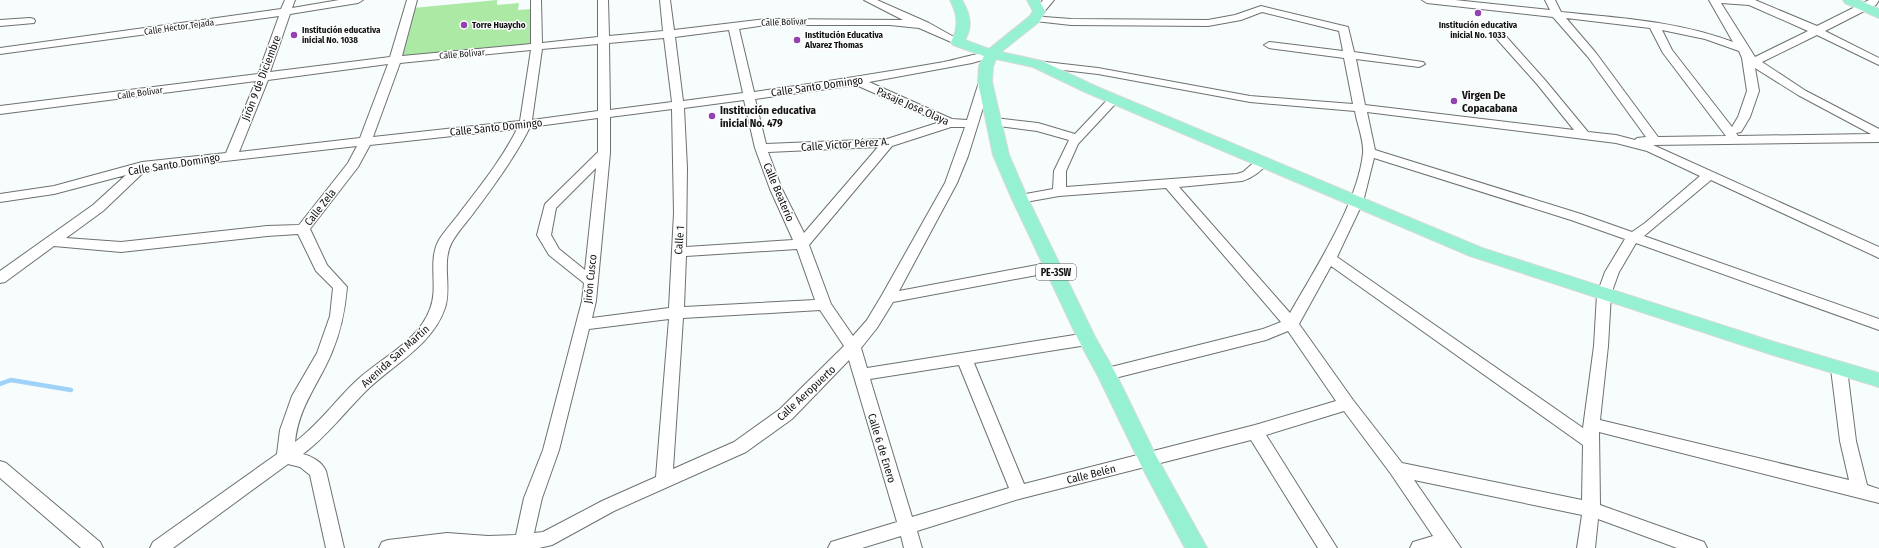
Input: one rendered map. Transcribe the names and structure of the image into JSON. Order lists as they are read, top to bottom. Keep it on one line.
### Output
{"streets":{"main road":["PE-3SW"],"street":["Calle Bolívar","Calle Héctor Tejada","Jirón 9 de Diciembre","Calle Santo Domingo","Pasaje José Olaya","Calle Víctor Pérez A.","Calle Beaterio","Calle Zela","Calle 1","Jirón Cusco","Avenida San Martín","Calle Aeropuerto","Calle 6 de Enero","Calle Belén"]},"crossings":[["Calle Bolívar","Jirón 9 de Diciembre"],["Calle Bolívar","Calle Beaterio"],["Calle Bolívar","Calle Zela"],["Calle Bolívar","Calle 1"],["Calle Bolívar","Jirón Cusco"],["Calle Bolívar","Avenida San Martín"],["Calle Héctor Tejada","Jirón 9 de Diciembre"],["Jirón 9 de Diciembre","Calle Santo Domingo"],["Calle Santo Domingo","Pasaje José Olaya"],["Calle Santo Domingo","Calle Beaterio"],["Calle Santo Domingo","Calle Zela"],["Calle Santo Domingo","Calle 1"],["Calle Santo Domingo","PE-3SW"],["Calle Santo Domingo","Jirón Cusco"],["Calle Santo Domingo","Avenida San Martín"],["Pasaje José Olaya","Calle Víctor Pérez A."],["Pasaje José Olaya","Calle Aeropuerto"],["Calle Víctor Pérez A.","Calle Beaterio"],["Calle Beaterio","Calle Aeropuerto"],["Calle Beaterio","Calle 6 de Enero"],["Calle Zela","Avenida San Martín"],["Calle 1","Calle Aeropuerto"],["PE-3SW","Calle Aeropuerto"],["PE-3SW","Calle Belén"],["Jirón Cusco","Calle Aeropuerto"],["Calle Aeropuerto","Calle 6 de Enero"],["Calle 6 de Enero","Calle Belén"]],"places":["Institución educativa inicial No. 1033","Torre Huaycho","Institución educativa inicial No. 1038","Institución Educativa Alvarez Thomas","Virgen De Copacabana","Institución educativa inicial No. 479"]}
